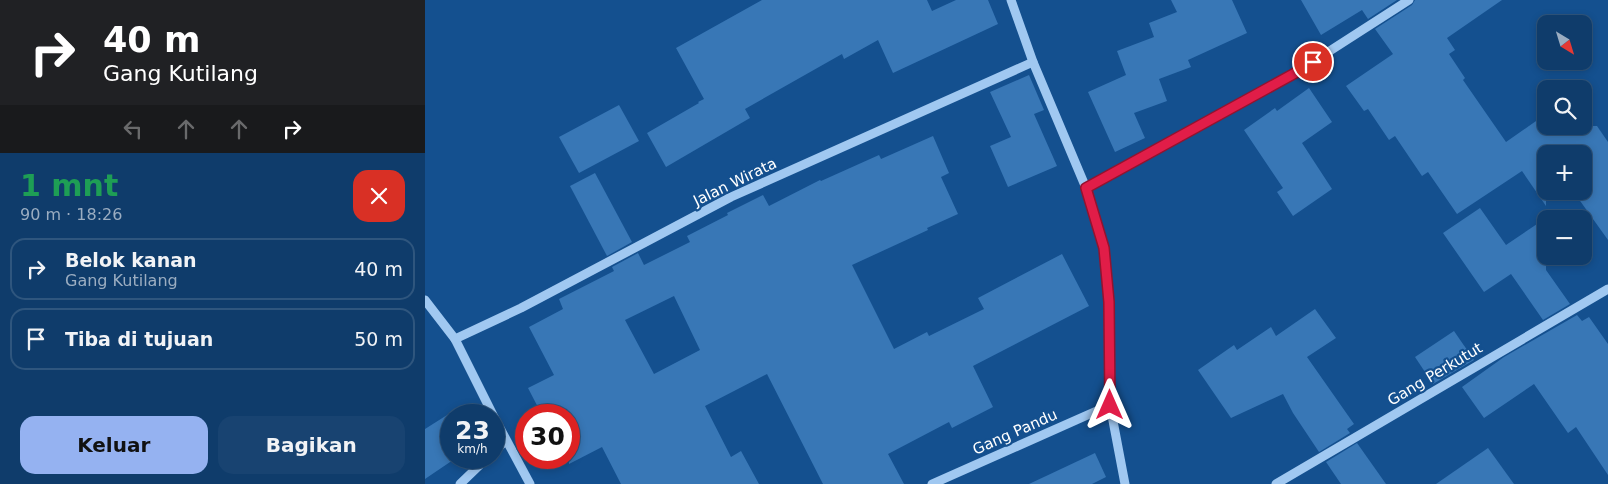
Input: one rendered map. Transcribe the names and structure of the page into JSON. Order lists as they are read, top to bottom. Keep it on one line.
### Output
{"streets":{"street":["Jalan Wirata","Gang Perkutut","Gang Pandu"]},"north":"bottom right","page":{"turn":["40 m","Gang Kutilang"],"map_buttons":["+","−"],"heading":["1 mnt","90 m · 18:26"],"list":[{"name":"Belok kanan","note":"Gang Kutilang","value":"40 m"},{"name":"Tiba di tujuan","value":"50 m"}],"speed":"23 km/h","limit":"30","buttons":["Keluar","Bagikan"]}}
